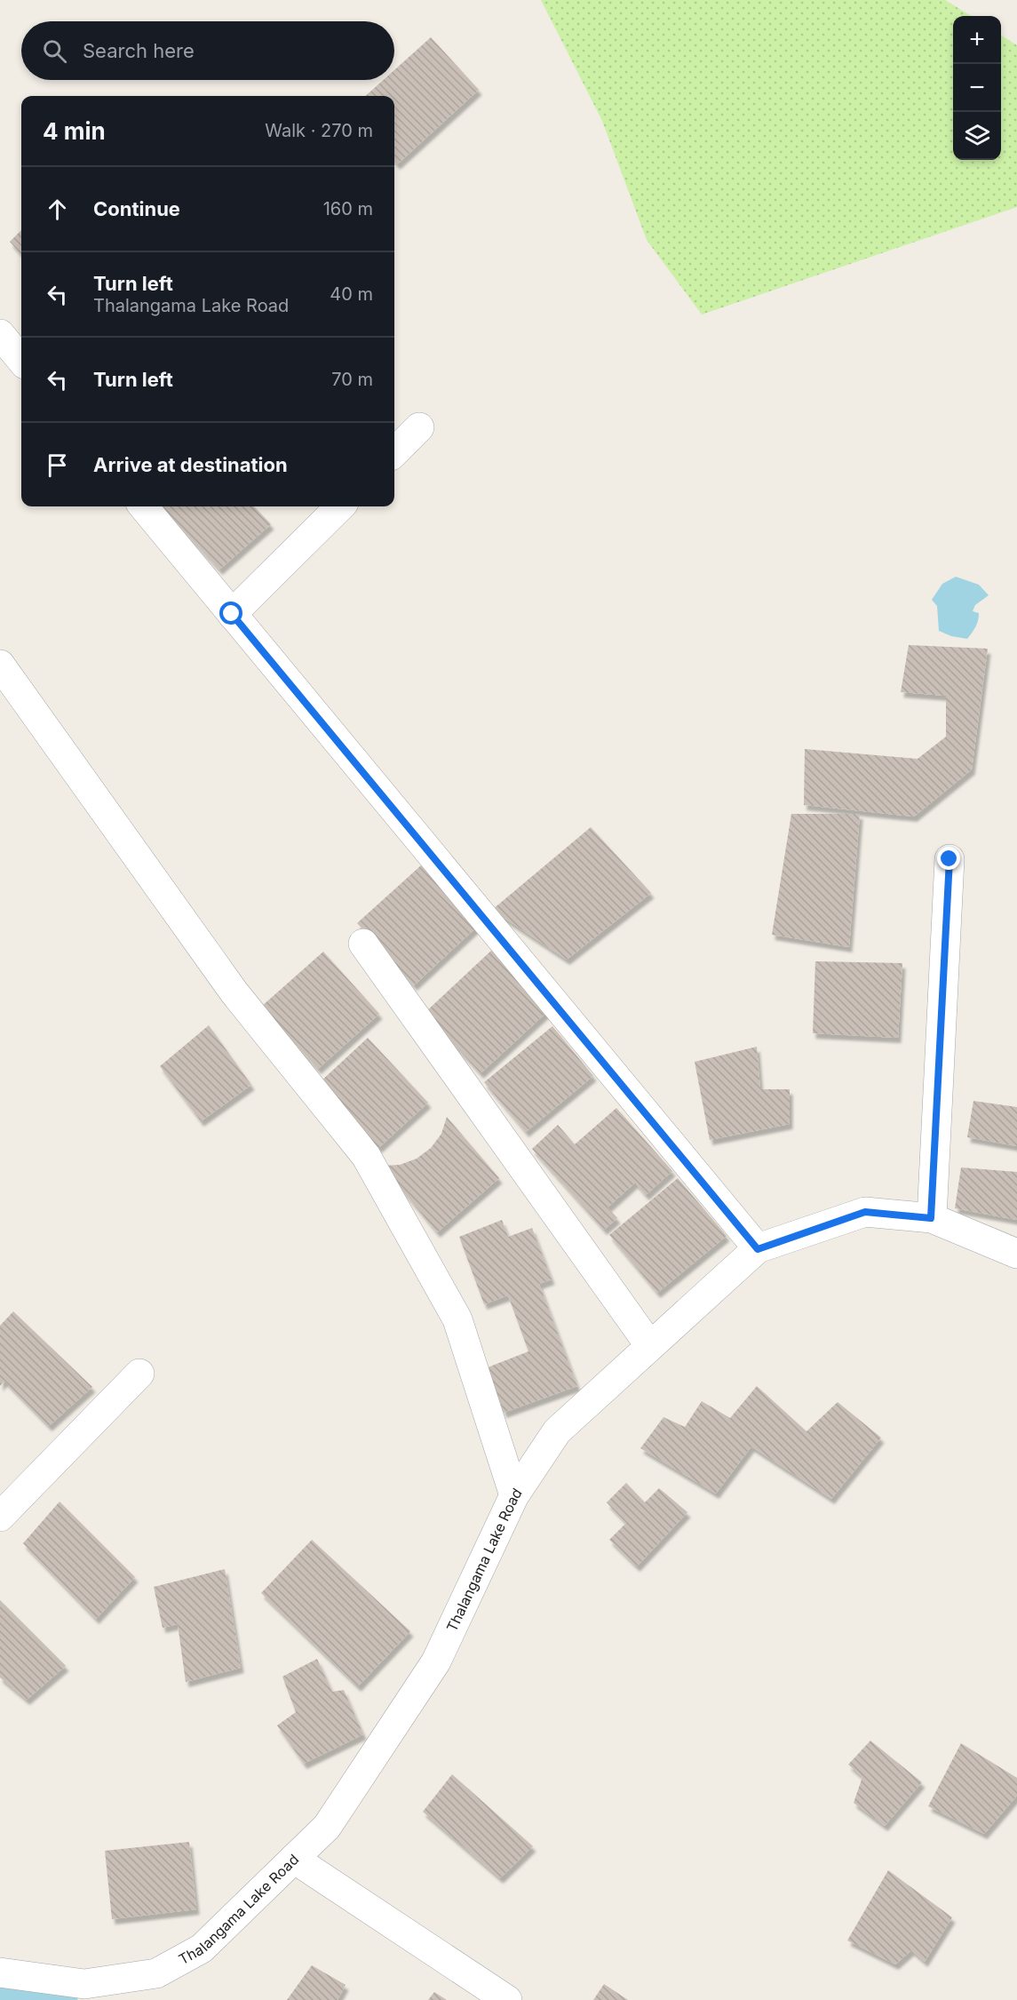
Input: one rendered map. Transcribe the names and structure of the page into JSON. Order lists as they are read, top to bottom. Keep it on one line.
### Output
{"streets":{"street":["Thalangama Lake Road"]},"page":{"map_buttons":["+","−"],"search":"Search here","heading":["4 min","Walk · 270 m"],"list":[["Continue","160 m"],["Turn left","Thalangama Lake Road","40 m"],["Turn left","70 m"],"Arrive at destination"]}}
